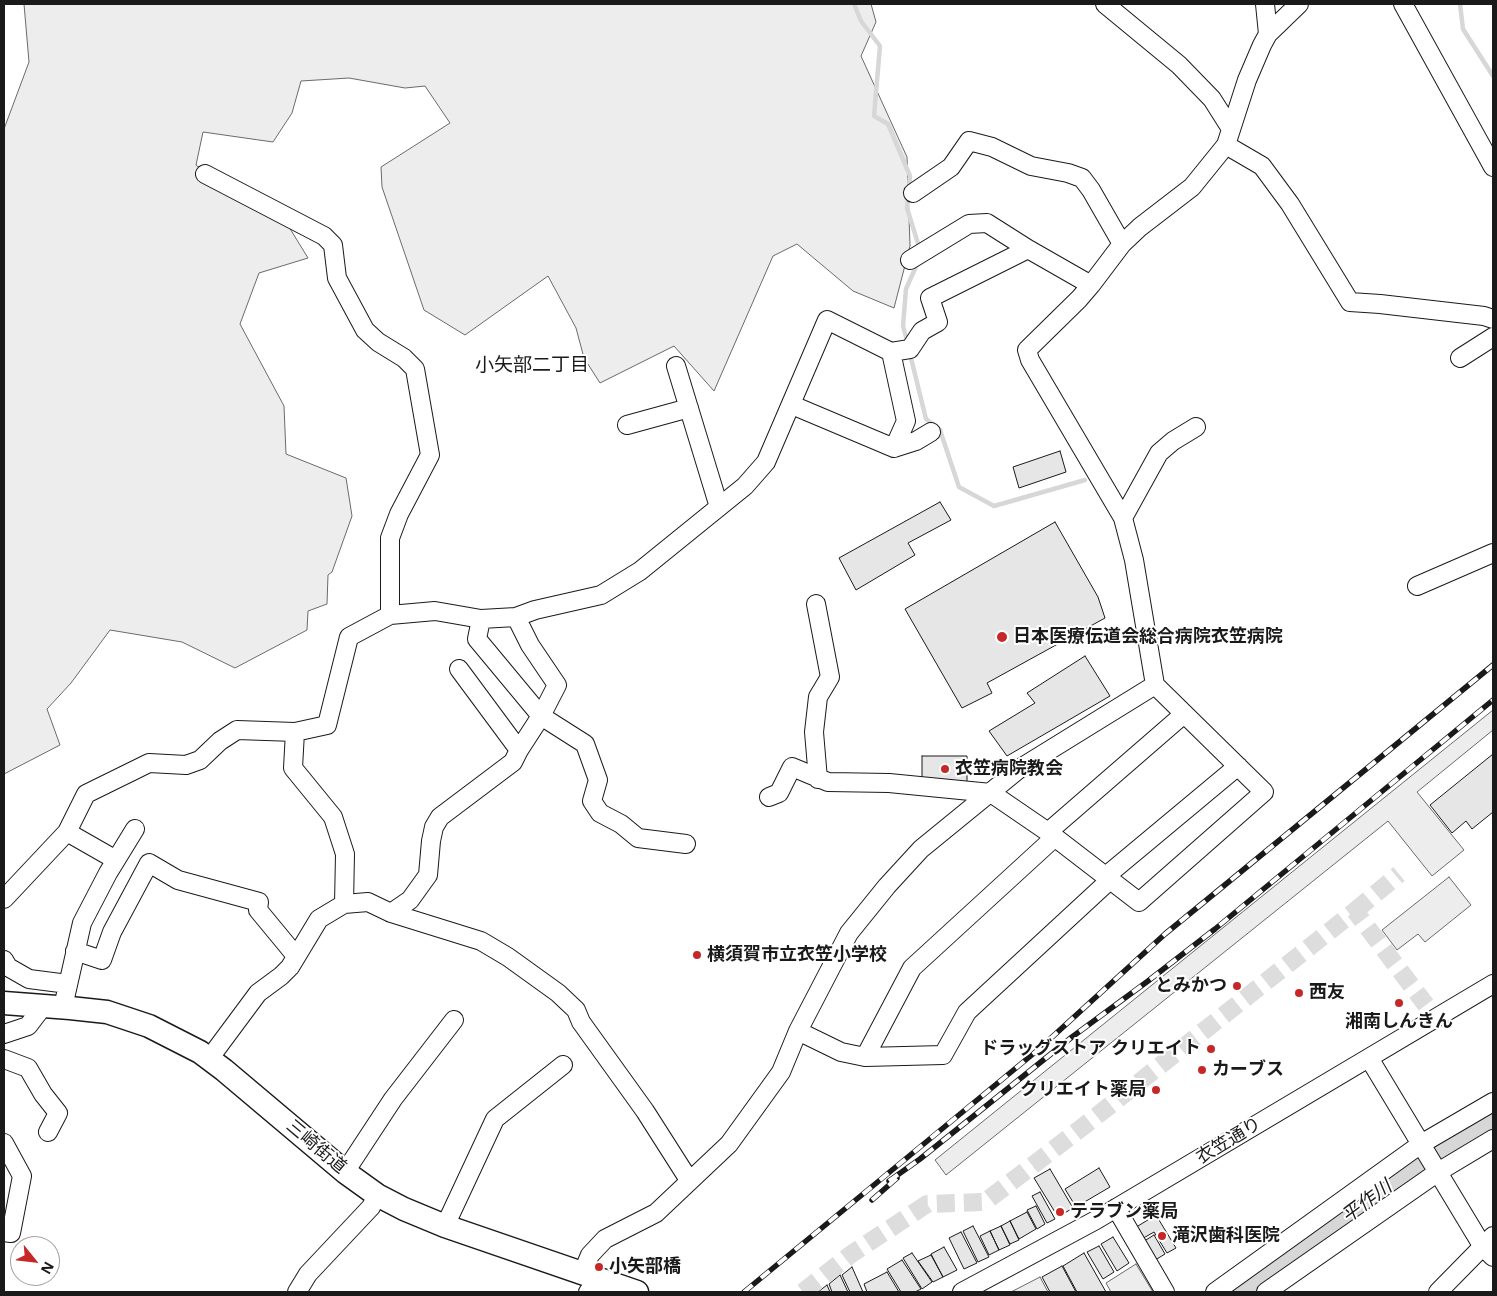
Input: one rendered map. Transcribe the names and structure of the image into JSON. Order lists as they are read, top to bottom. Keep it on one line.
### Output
{"streets":{"main road":["三崎街道"],"street":["衣笠通り"]},"districts":["小矢部二丁目"],"water":["平作川"],"places":["日本医療伝道会総合病院衣笠病院","衣笠病院教会","横須賀市立衣笠小学校","とみかつ","西友","湘南しんきん","ドラッグストア クリエイト","カーブス","クリエイト薬局","テラブン薬局","滝沢歯科医院","小矢部橋"],"north":"bottom right"}
